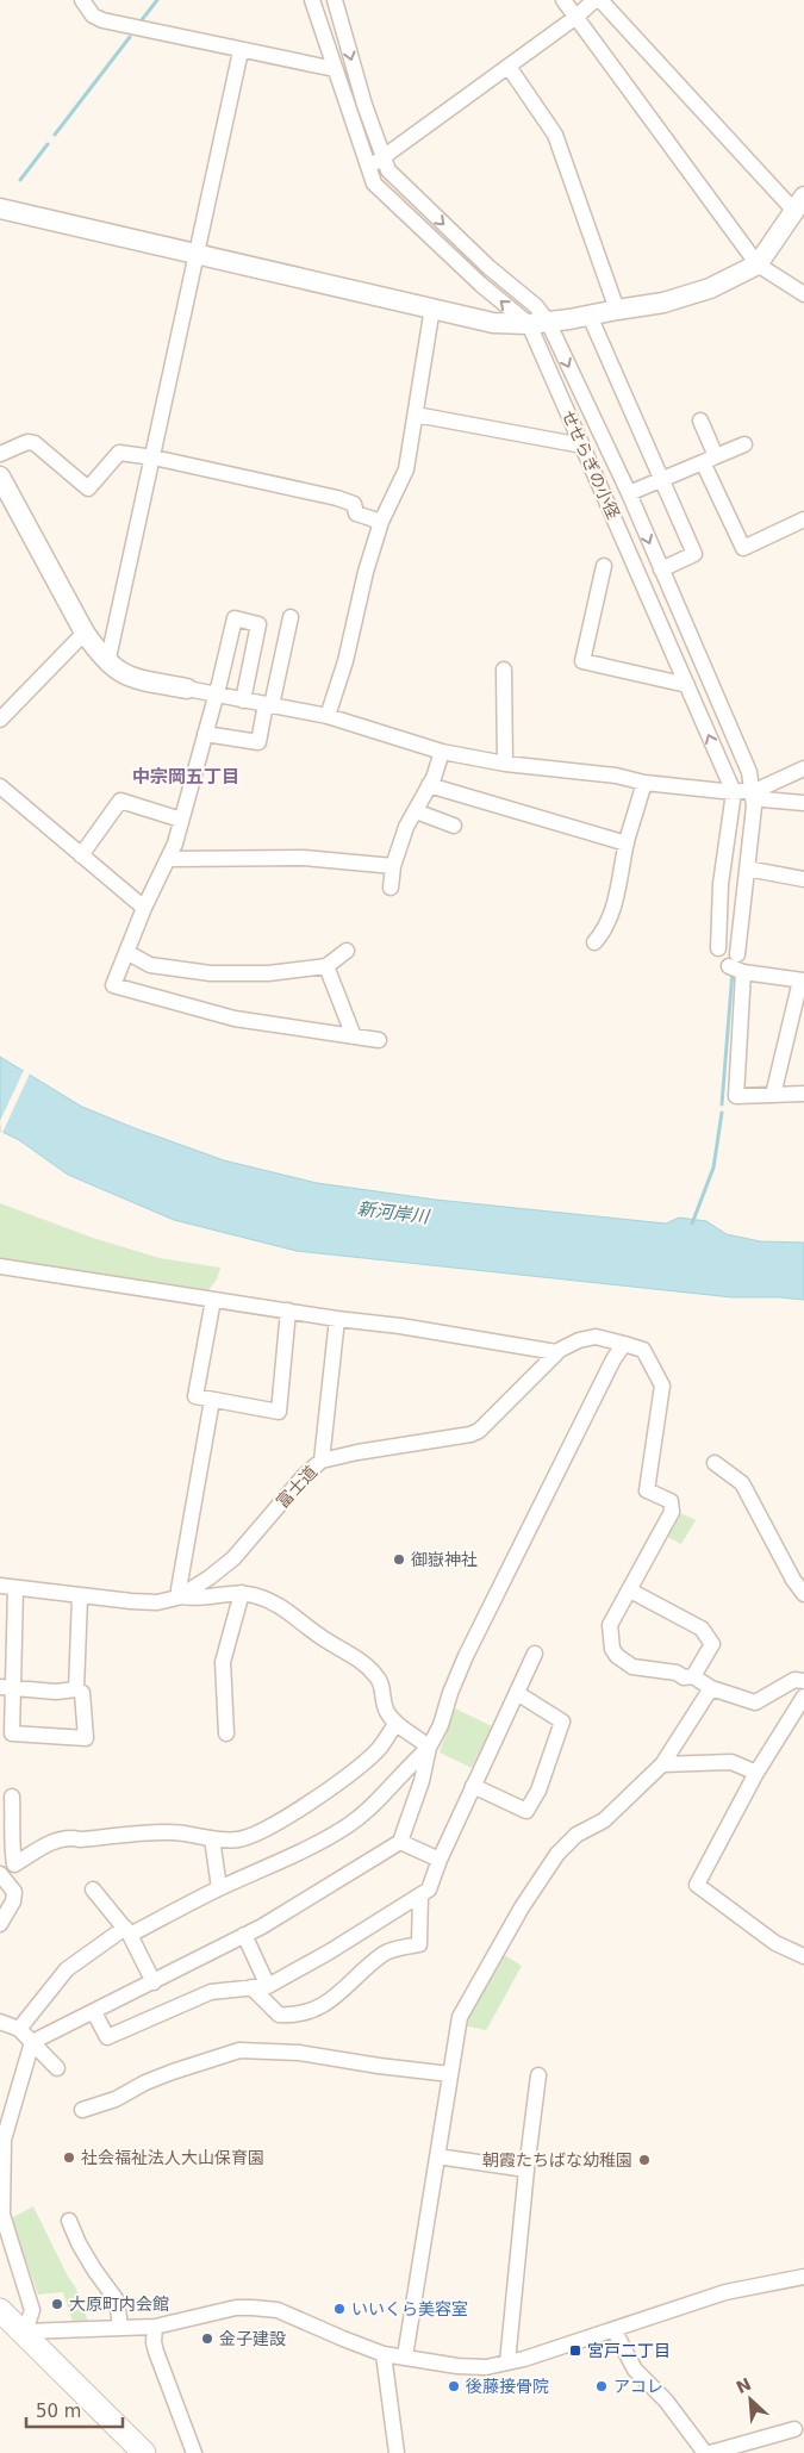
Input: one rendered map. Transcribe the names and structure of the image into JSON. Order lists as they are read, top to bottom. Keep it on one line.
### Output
{"streets":{"street":["せせらぎの小径","富士道"]},"districts":["中宗岡五丁目"],"water":["新河岸川"],"places":{"other":["御嶽神社","社会福祉法人大山保育園","朝霞たちばな幼稚園","大原町内会館","いいくら美容室","金子建設","後藤接骨院","アコレ"],"transit":["宮戸二丁目"]},"scale_bar":"50 m","north":"top left"}
